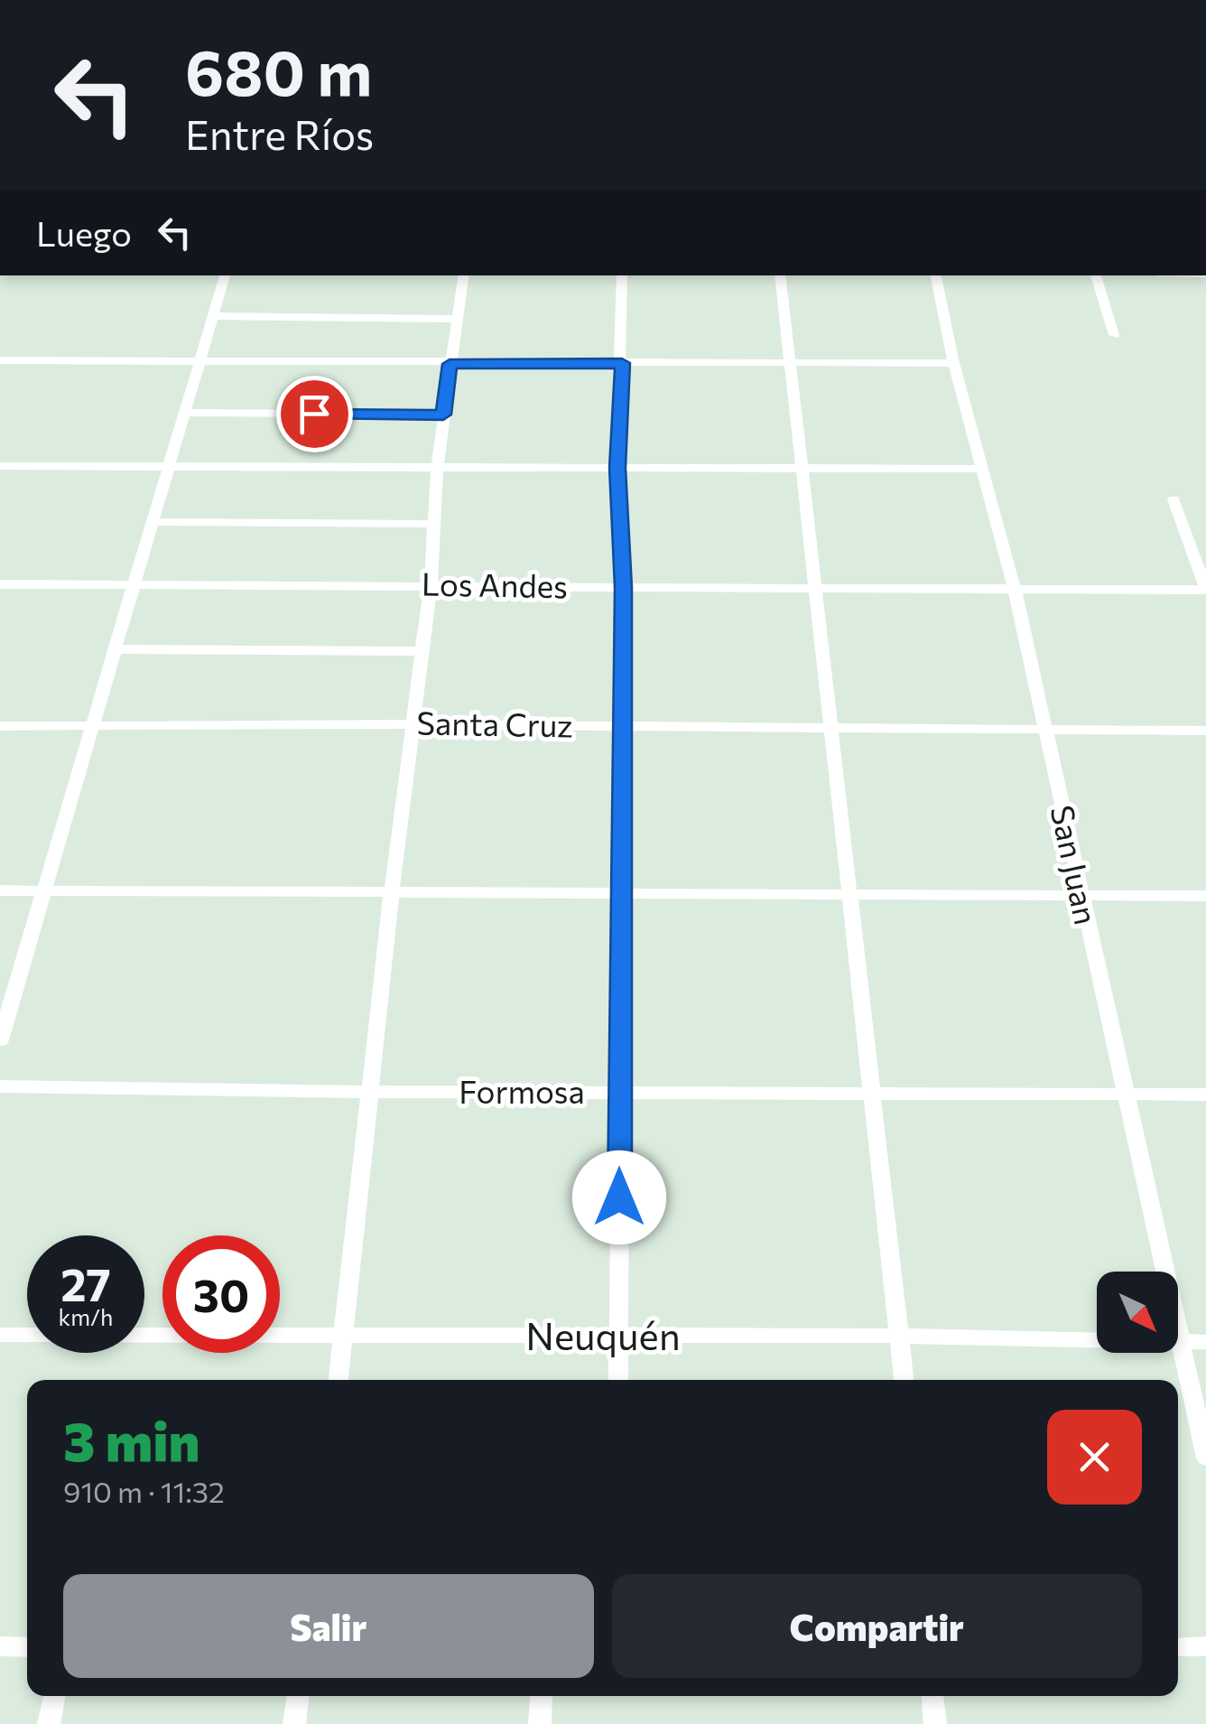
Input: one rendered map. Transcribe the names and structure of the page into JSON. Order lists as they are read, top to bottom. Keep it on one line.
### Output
{"streets":{"street":["Los Andes","Santa Cruz","San Juan","Formosa","Neuquén"]},"crossings":[["Los Andes","San Juan"],["Santa Cruz","San Juan"],["San Juan","Formosa"],["San Juan","Neuquén"]],"north":"bottom right","page":{"turn":["680 m","Entre Ríos"],"then":"Luego","speed":"27 km/h","limit":"30","heading":["3 min","910 m · 11:32"],"buttons":["Salir","Compartir"]}}
